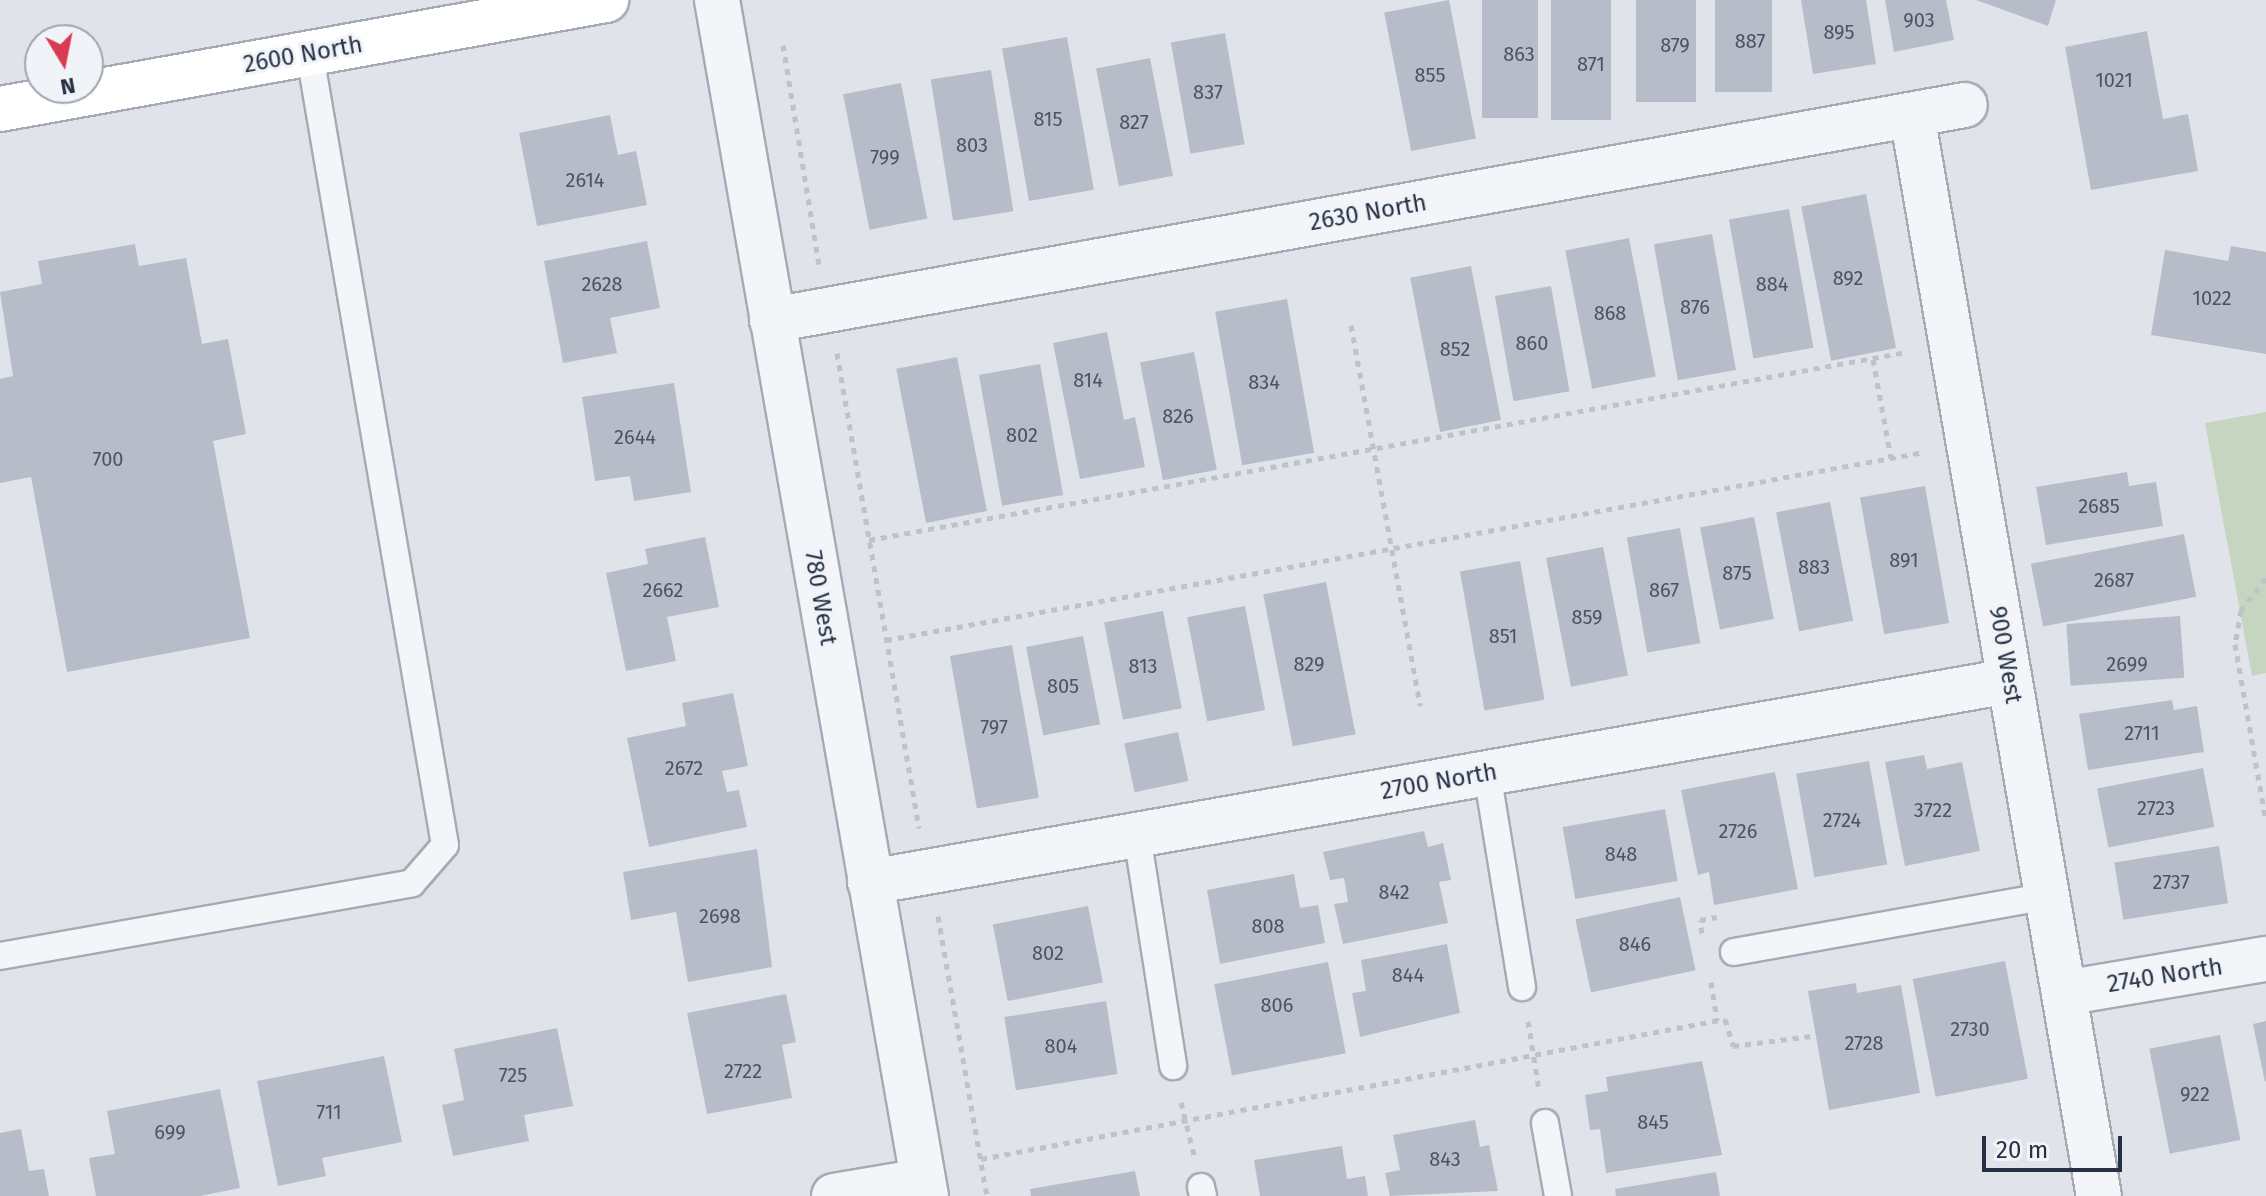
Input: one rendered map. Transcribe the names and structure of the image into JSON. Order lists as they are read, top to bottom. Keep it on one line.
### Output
{"streets":{"street":["2600 North","2630 North","780 West","900 West","2700 North","2740 North"]},"crossings":[["2630 North","780 West"],["2630 North","900 West"],["780 West","2700 North"],["900 West","2700 North"],["900 West","2740 North"]],"house_numbers":["903","895","887","879","863","871","855","1021","837","815","827","803","799","2614","892","2628","884","1022","876","868","860","852","814","834","826","802","2644","700","2685","891","883","875","2687","2662","867","859","851","829","2699","813","805","797","2711","2672","2723","3722","2724","2726","848","2737","842","2698","808","846","802","844","806","2730","2728","804","2722","725","922","711","845","699","843"],"scale_bar":"20 m","north":"bottom"}
